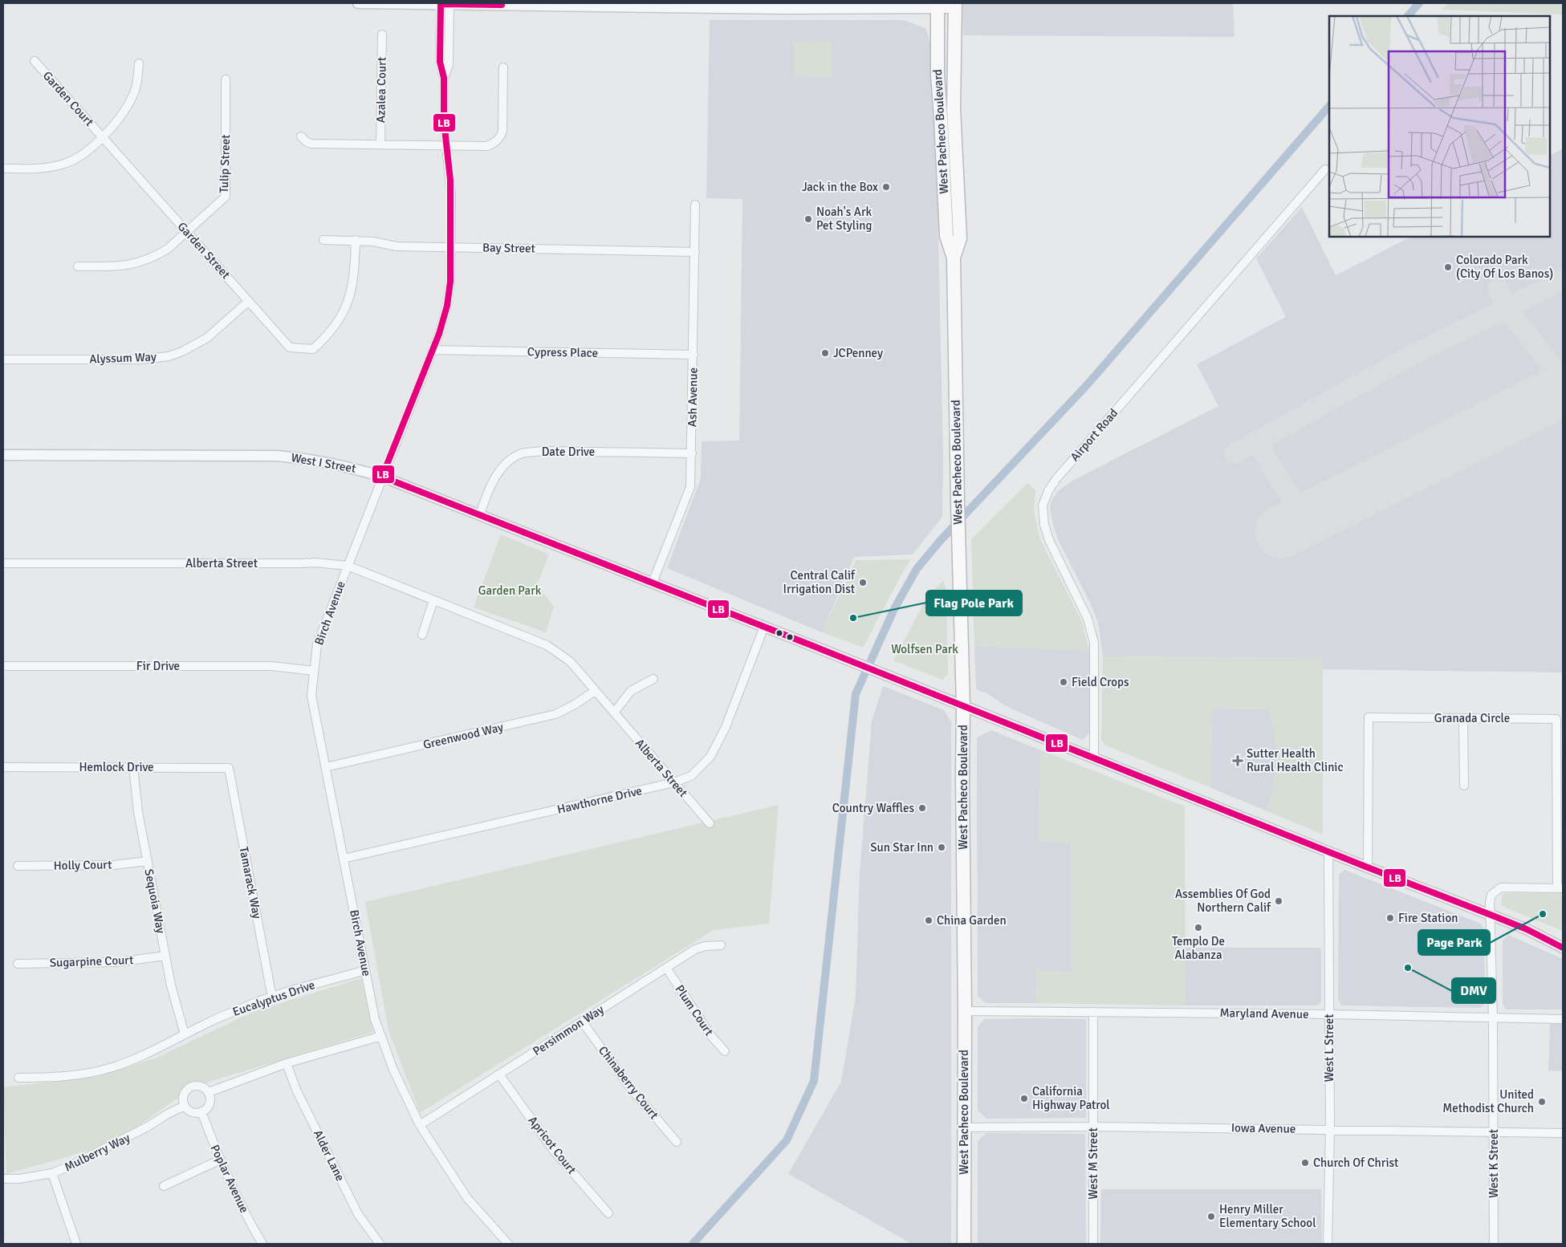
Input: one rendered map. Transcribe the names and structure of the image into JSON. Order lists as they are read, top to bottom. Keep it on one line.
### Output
{"streets":{"highway":["West Pacheco Boulevard"],"street":["Azalea Court","Garden Court","Tulip Street","Bay Street","Garden Street","Cypress Place","Alyssum Way","Ash Avenue","Airport Road","Date Drive","West I Street","Alberta Street","Birch Avenue","Fir Drive","Granada Circle","Greenwood Way","Hemlock Drive","Hawthorne Drive","Holly Court","Tamarack Way","Sequoia Way","Sugarpine Court","Eucalyptus Drive","Plum Court","Maryland Avenue","Persimmon Way","West L Street","Chinaberry Court","Iowa Avenue","Apricot Court","Mulberry Way","Alder Lane","West M Street","West K Street","Poplar Avenue"]},"crossings":[["Garden Court","Garden Street"],["West Pacheco Boulevard","West I Street"],["West Pacheco Boulevard","Maryland Avenue"],["West Pacheco Boulevard","Iowa Avenue"],["Tulip Street","Garden Street"],["Bay Street","Garden Street"],["Bay Street","Ash Avenue"],["Bay Street","Birch Avenue"],["Garden Street","Alyssum Way"],["Cypress Place","Ash Avenue"],["Cypress Place","Birch Avenue"],["Ash Avenue","Date Drive"],["Ash Avenue","West I Street"],["Airport Road","West I Street"],["Date Drive","West I Street"],["West I Street","Birch Avenue"],["West I Street","Granada Circle"],["West I Street","Hawthorne Drive"],["West I Street","West L Street"],["West I Street","West K Street"],["Alberta Street","Birch Avenue"],["Alberta Street","Greenwood Way"],["Alberta Street","Hawthorne Drive"],["Birch Avenue","Fir Drive"],["Birch Avenue","Greenwood Way"],["Birch Avenue","Hawthorne Drive"],["Birch Avenue","Eucalyptus Drive"],["Birch Avenue","Persimmon Way"],["Granada Circle","West K Street"],["Hemlock Drive","Tamarack Way"],["Hemlock Drive","Sequoia Way"],["Holly Court","Sequoia Way"],["Tamarack Way","Eucalyptus Drive"],["Sequoia Way","Sugarpine Court"],["Sequoia Way","Eucalyptus Drive"],["Plum Court","Persimmon Way"],["Maryland Avenue","West L Street"],["Maryland Avenue","West M Street"],["Maryland Avenue","West K Street"],["Persimmon Way","Chinaberry Court"],["Persimmon Way","Apricot Court"],["West L Street","Iowa Avenue"],["Iowa Avenue","West M Street"],["Iowa Avenue","West K Street"],["Mulberry Way","Poplar Avenue"]],"parks":["Garden Park","Wolfsen Park"],"places":{"other":["Jack in the Box","Noah's Ark Pet Styling","Colorado Park (City Of Los Banos)","JCPenney","Central Calif Irrigation Dist","Flag Pole Park","Field Crops","Country Waffles","Sun Star Inn","Assemblies Of God Northern Calif","Page Park","Fire Station","China Garden","Templo De Alabanza","DMV","California Highway Patrol","United Methodist Church","Church Of Christ","Henry Miller Elementary School"],"health":["Sutter Health Rural Health Clinic"]},"lines":["transit line LB"]}
